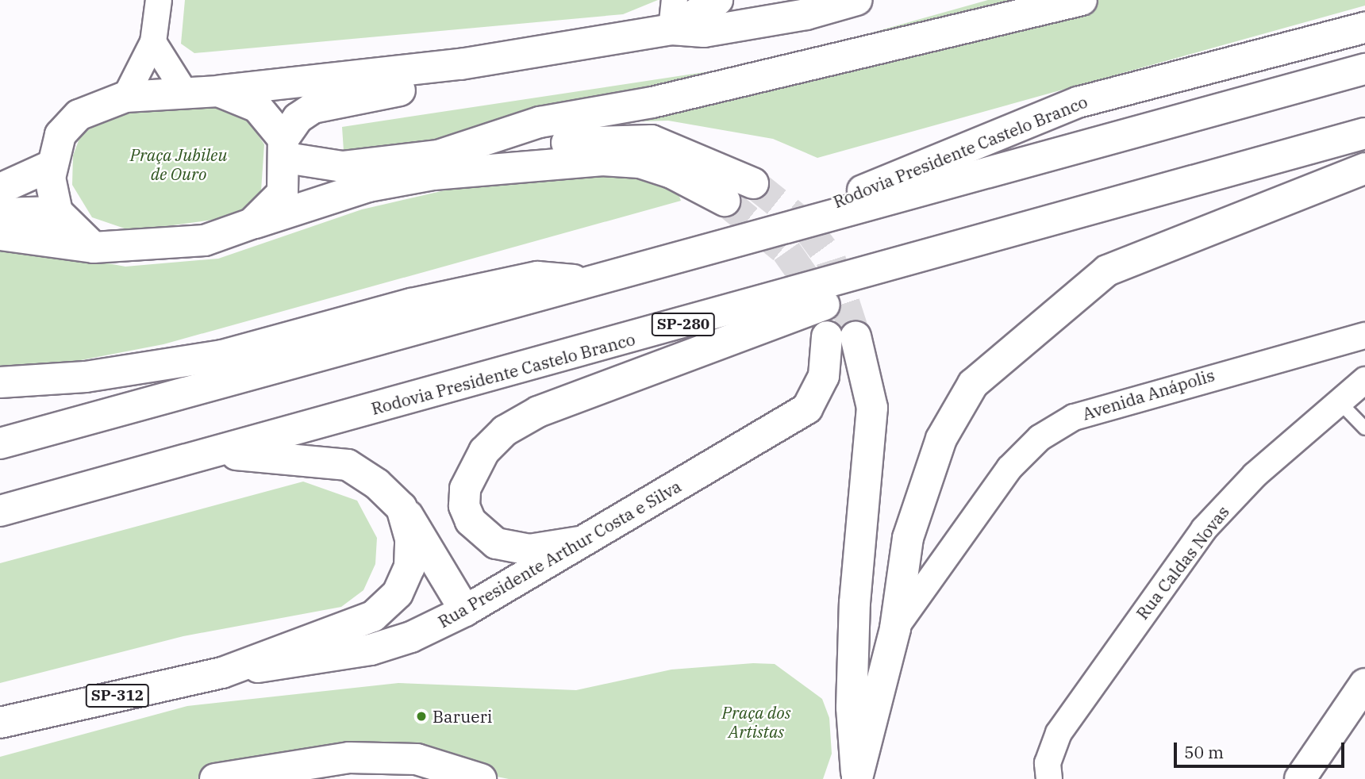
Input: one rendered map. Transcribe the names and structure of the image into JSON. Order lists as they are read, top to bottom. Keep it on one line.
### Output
{"streets":{"main road":["Rodovia Presidente Castelo Branco","SP-280","Rua Presidente Arthur Costa e Silva","SP-312"],"street":["Avenida Anápolis","Rua Caldas Novas"]},"crossings":[["Rua Presidente Arthur Costa e Silva","SP-312"]],"parks":["Praça Jubileu de Ouro","Praça dos Artistas"],"places":["Barueri"],"scale_bar":"50 m"}
